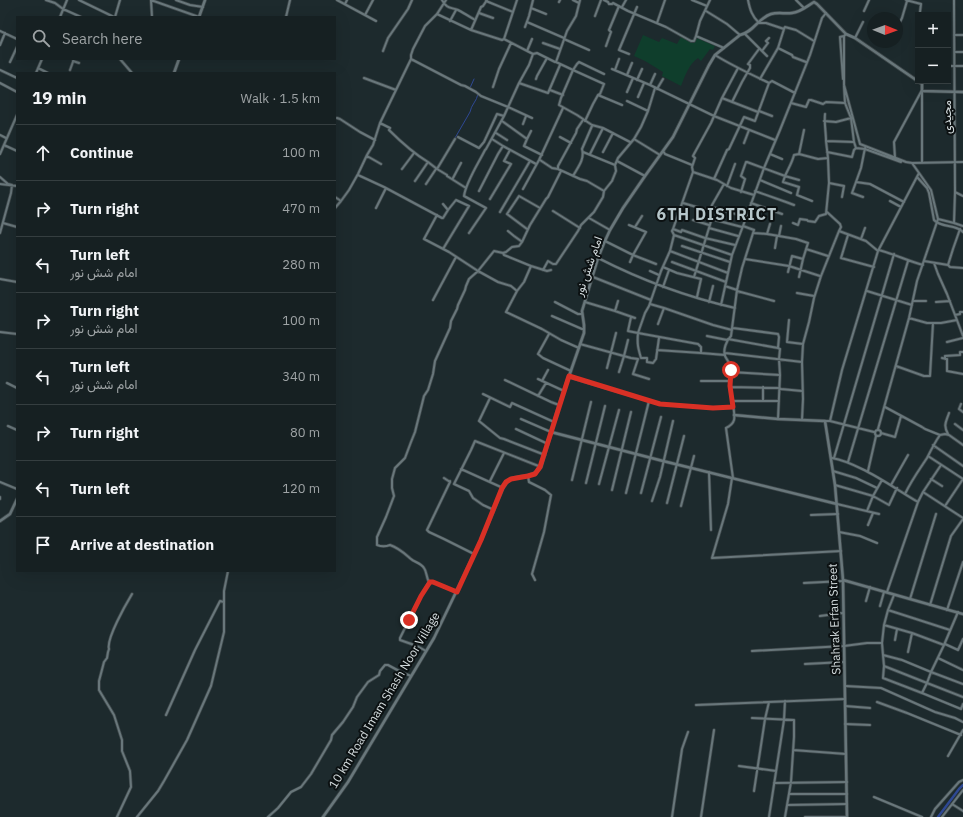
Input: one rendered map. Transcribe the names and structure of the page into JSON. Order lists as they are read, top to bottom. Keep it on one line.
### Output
{"streets":{"street":["مجیدی","امام شش نور","Shahrak Erfan Street","10 km Road Imam Shash Noor Village"]},"districts":["6TH DISTRICT"],"north":"right","page":{"map_buttons":["+","−"],"search":"Search here","heading":["19 min","Walk · 1.5 km"],"list":[["Continue","100 m"],["Turn right","470 m"],["Turn left","امام شش نور","280 m"],["Turn right","امام شش نور","100 m"],["Turn left","امام شش نور","340 m"],["Turn right","80 m"],["Turn left","120 m"],"Arrive at destination"]}}
